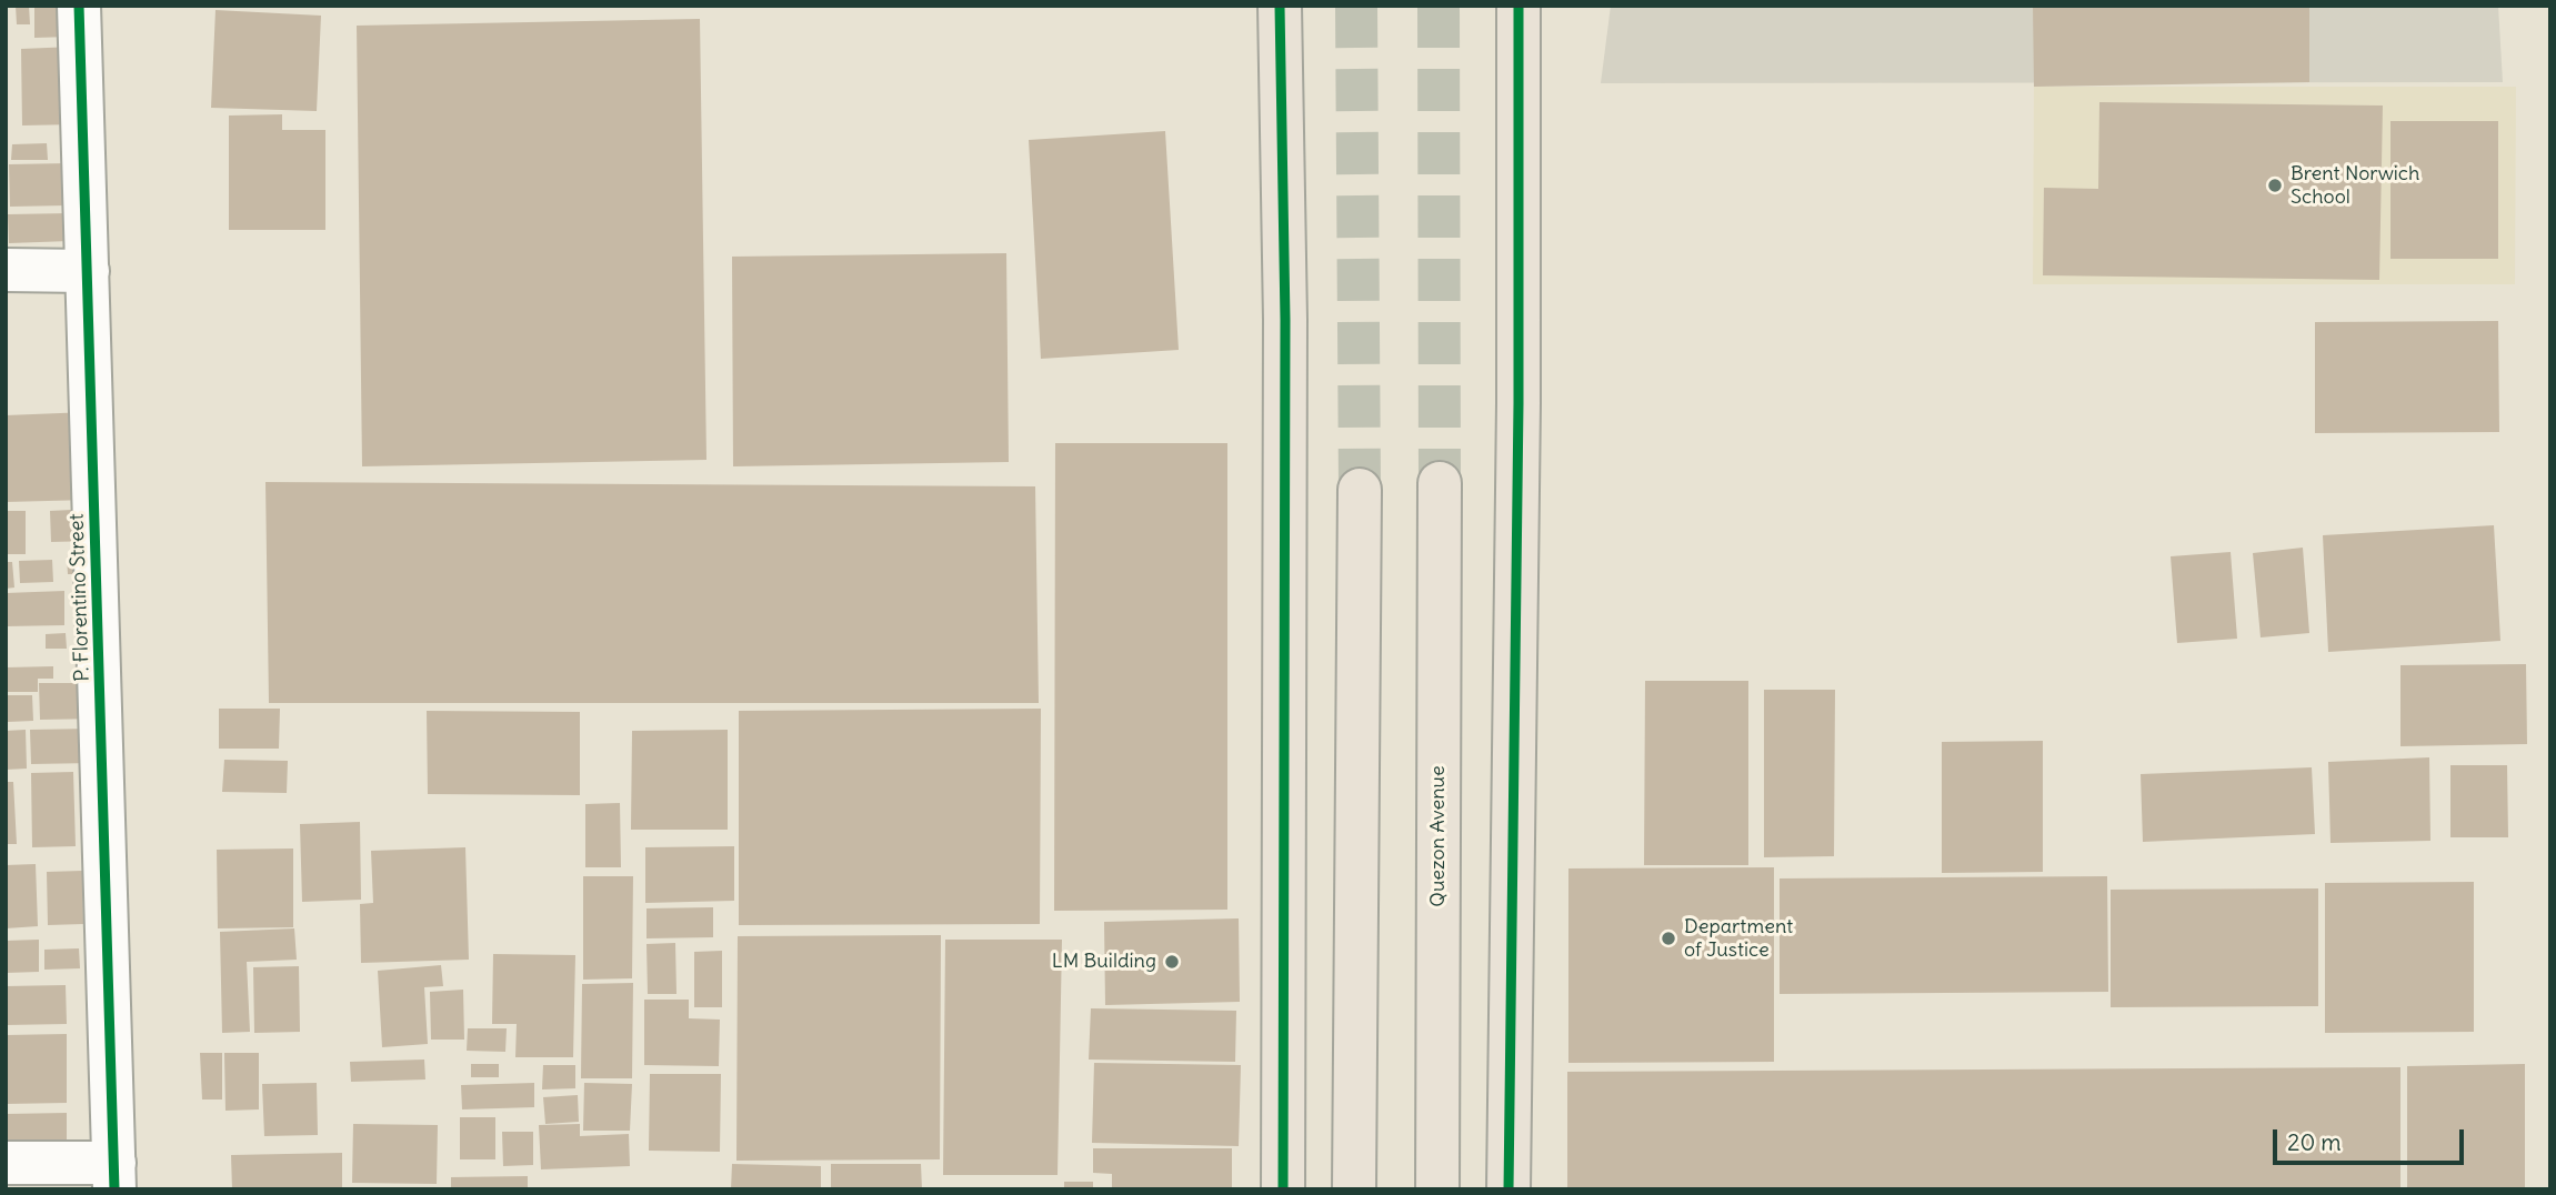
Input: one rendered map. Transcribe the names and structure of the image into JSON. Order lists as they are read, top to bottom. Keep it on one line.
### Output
{"streets":{"main road":["Quezon Avenue"],"street":["P. Florentino Street"]},"places":["Brent Norwich School","Department of Justice","LM Building"],"scale_bar":"20 m"}
